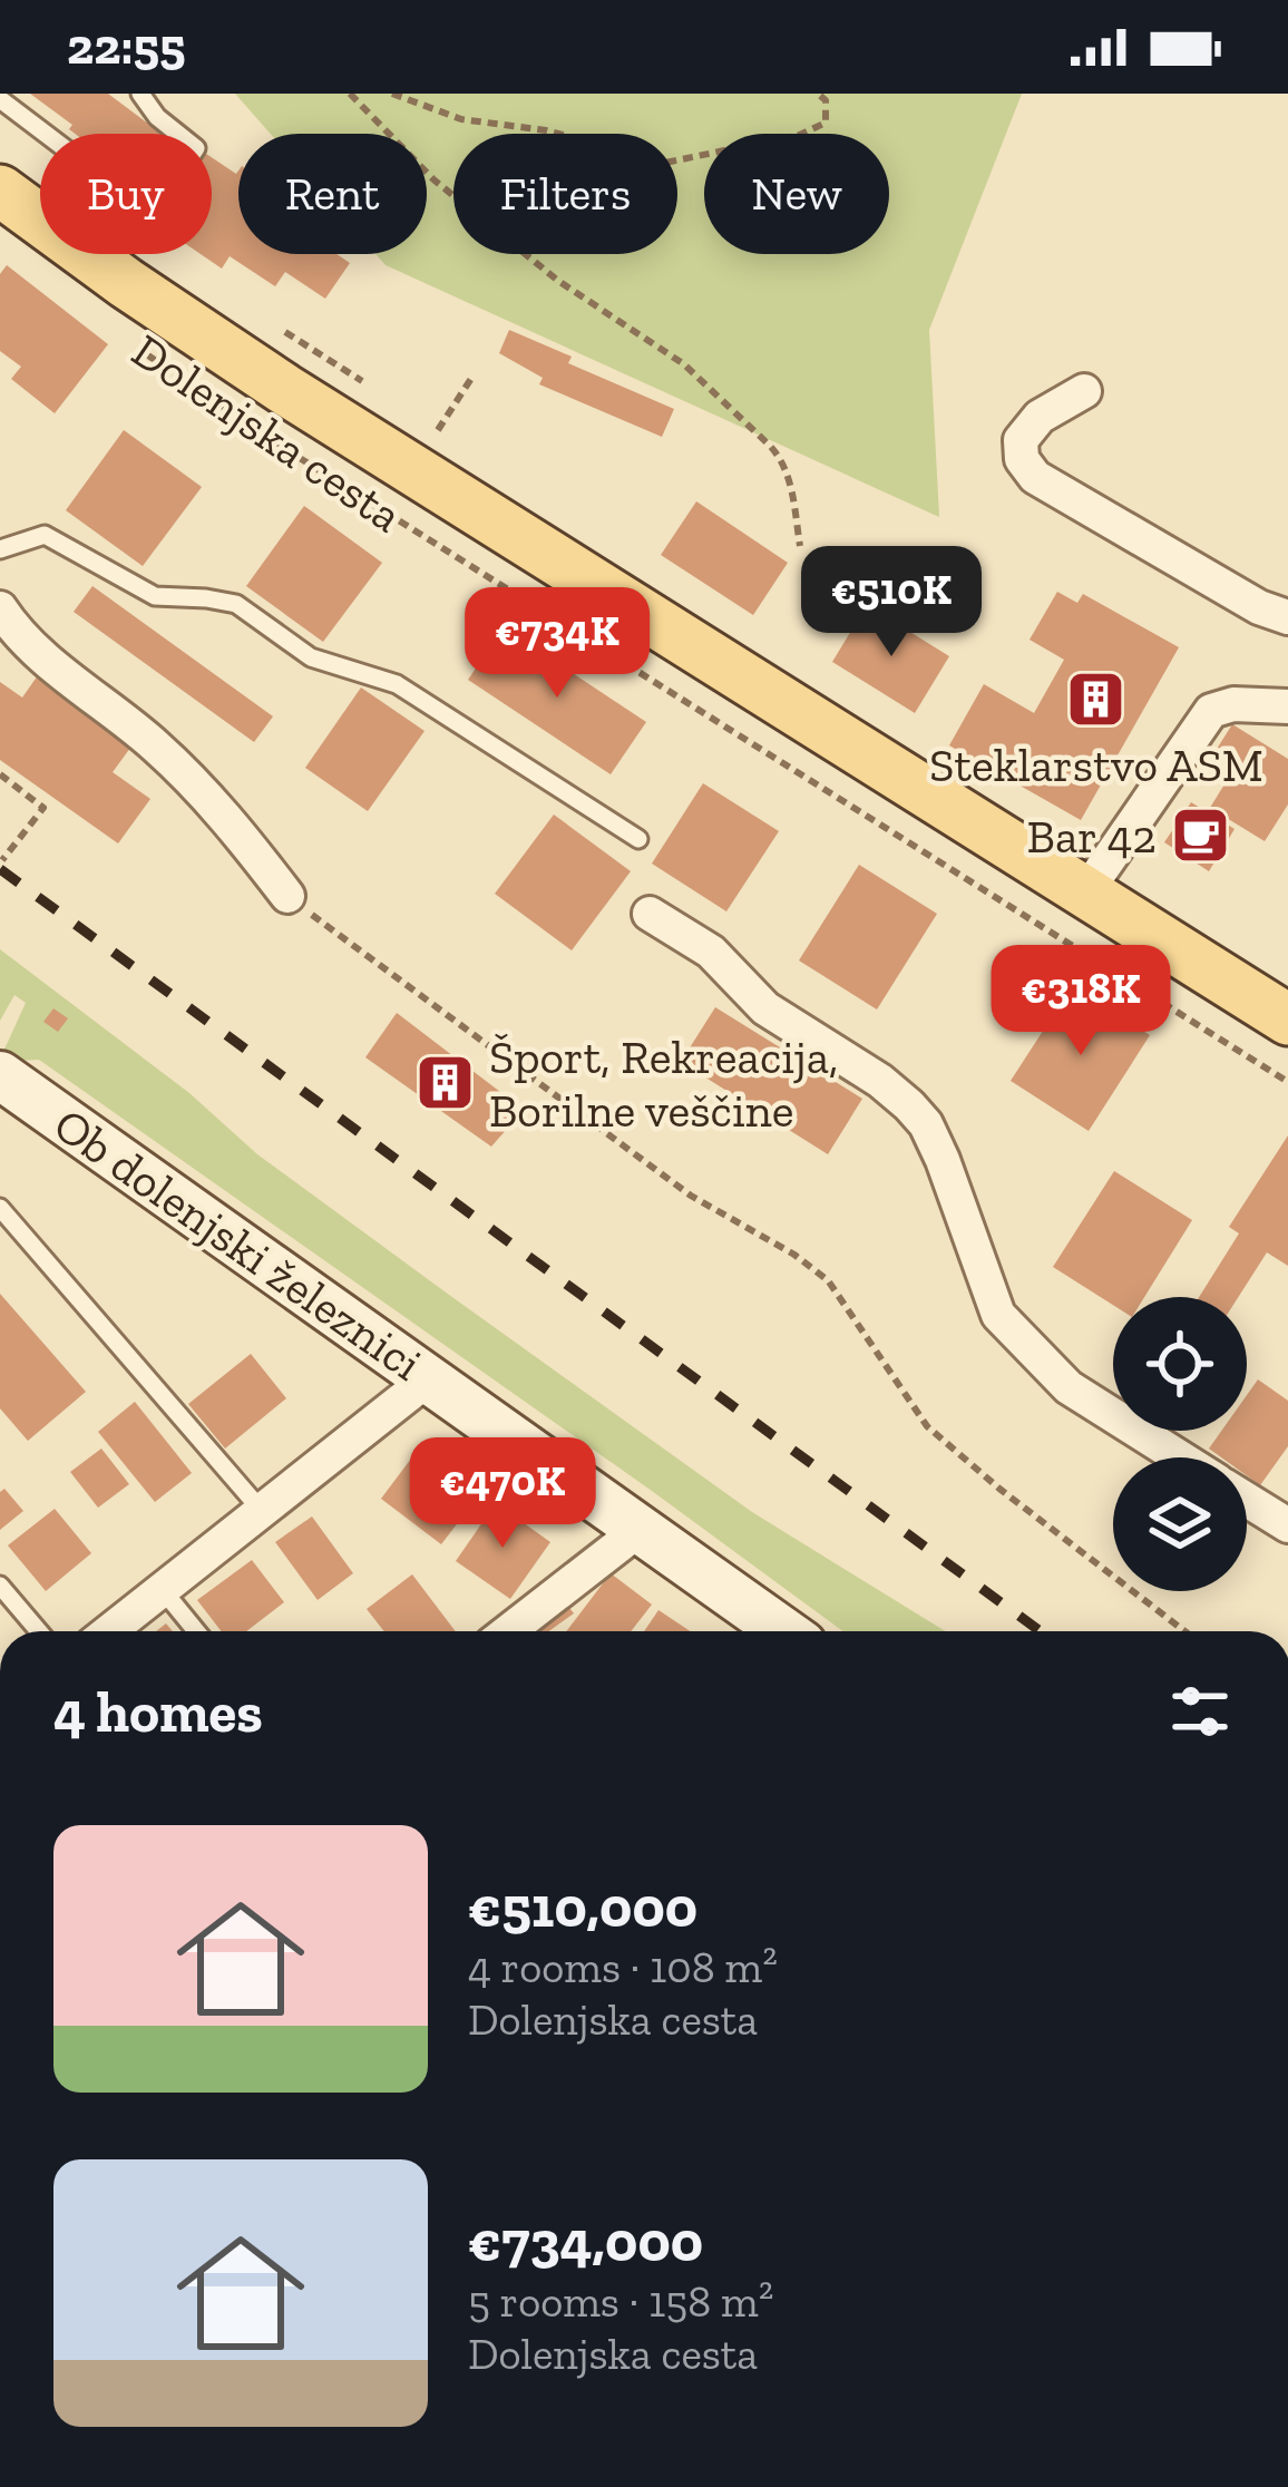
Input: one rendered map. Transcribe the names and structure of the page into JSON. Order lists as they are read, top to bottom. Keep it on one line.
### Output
{"streets":{"main road":["Dolenjska cesta"],"street":["Ob dolenjski železnici"]},"places":{"building":["Steklarstvo ASM","Šport, Rekreacija, Borilne veščine"],"cafe":["Bar 42"]},"page":{"status":"22:55","chip":["Buy","Rent","Filters","New"],"price":["€510K","€734K","€318K","€470K"],"heading":"4 homes","list":[{"name":"€510,000","note":"4 rooms · 108 m² · Dolenjska cesta"},{"name":"€734,000","note":"5 rooms · 158 m² · Dolenjska cesta"}]}}
